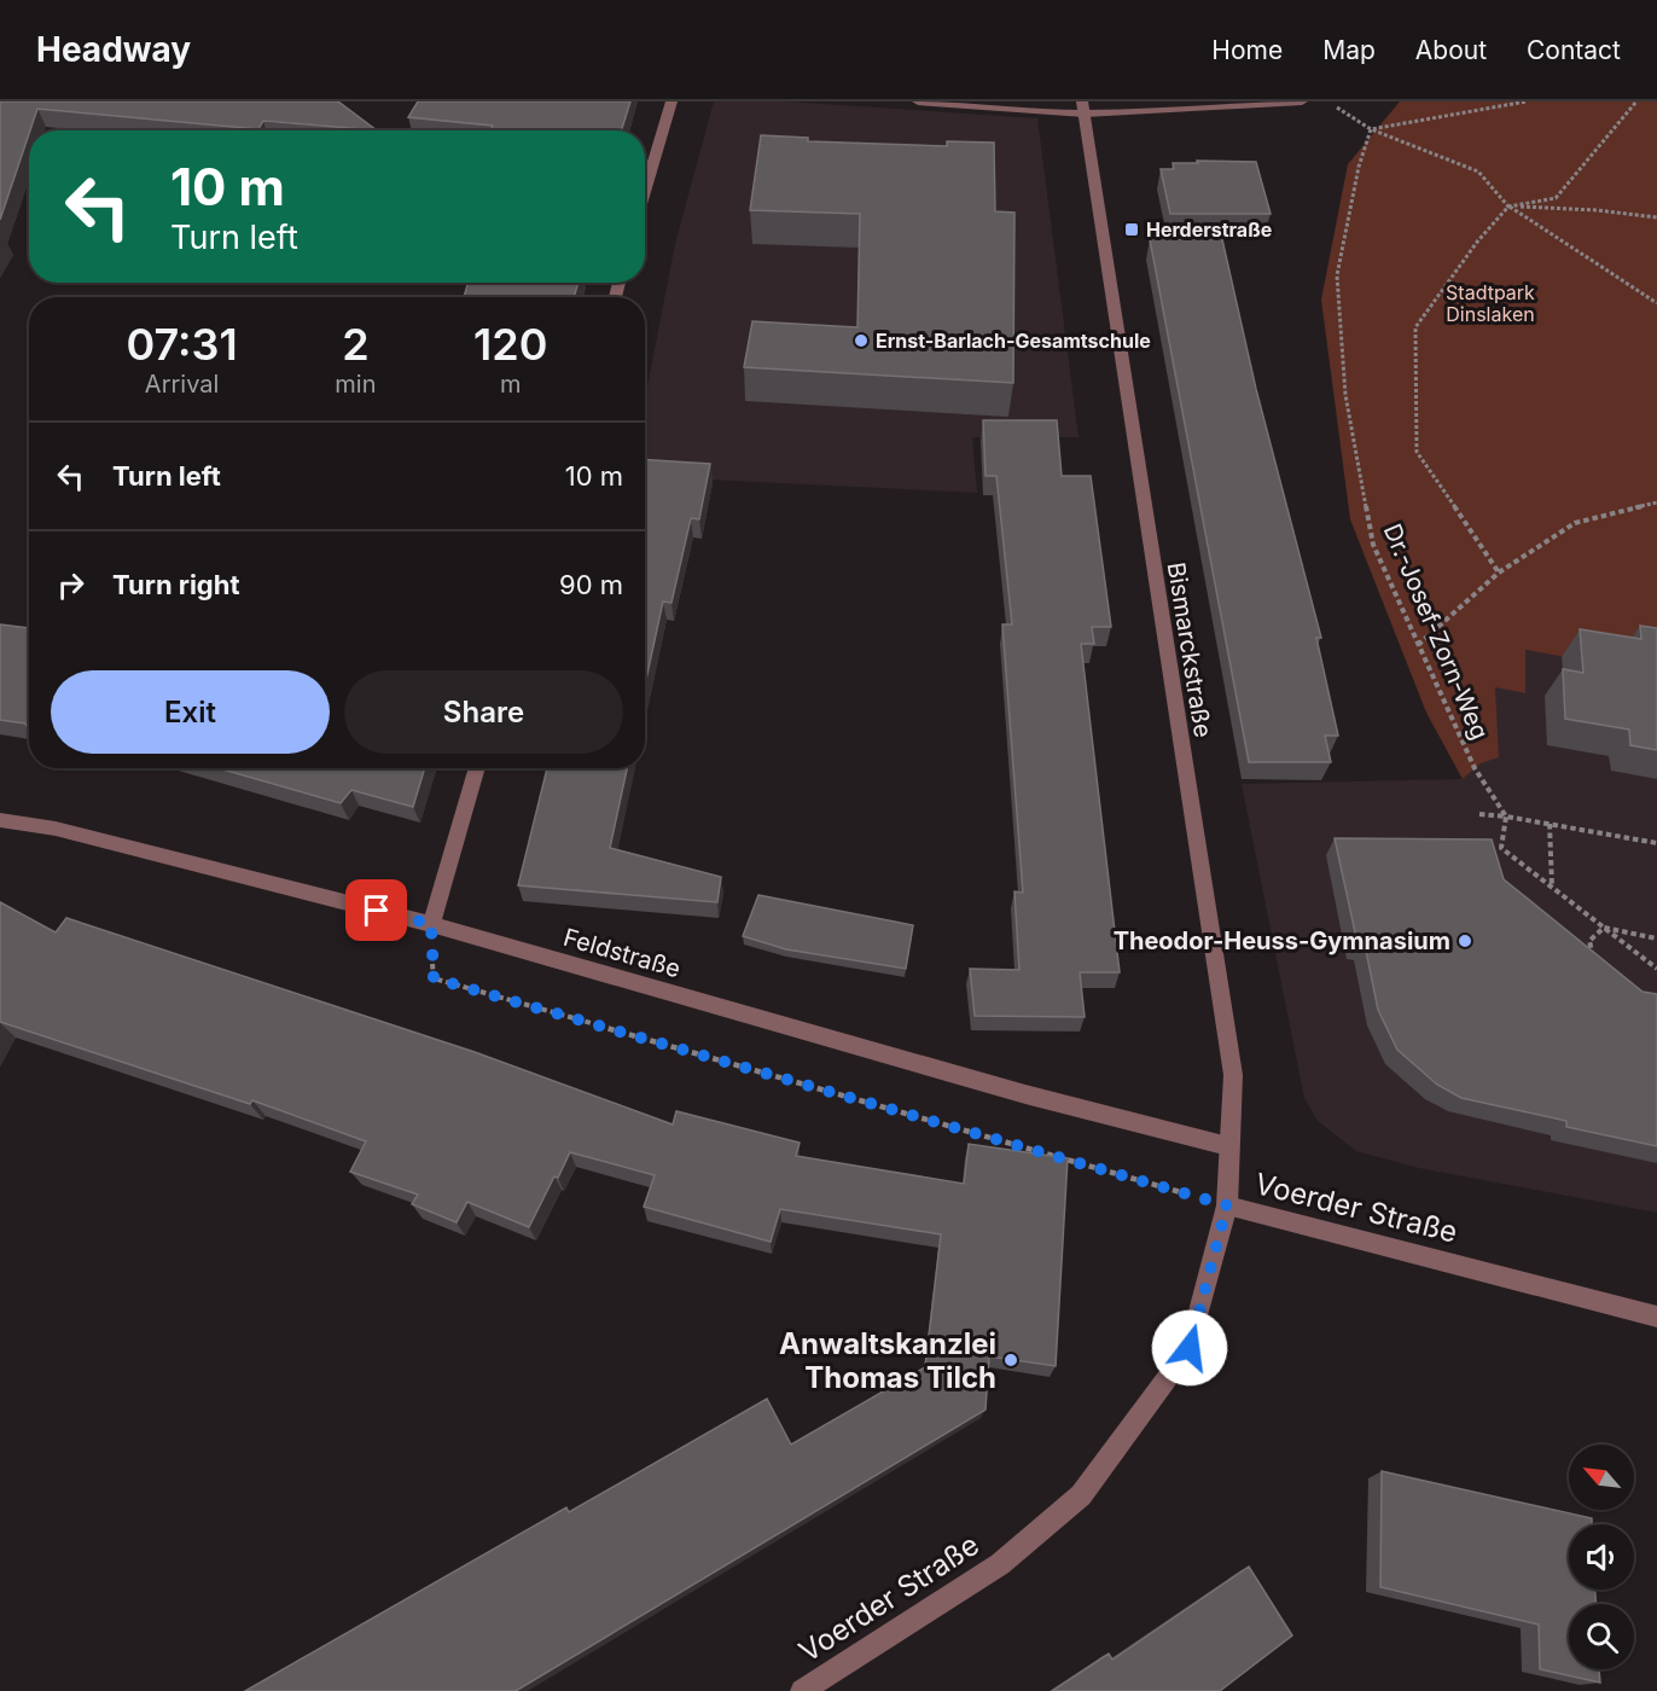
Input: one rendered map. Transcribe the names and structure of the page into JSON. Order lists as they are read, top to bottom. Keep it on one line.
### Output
{"streets":{"street":["Bismarckstraße","Feldstraße","Voerder Straße"],"path":["Dr.-Josef-Zorn-Weg"]},"crossings":[["Bismarckstraße","Feldstraße"],["Bismarckstraße","Voerder Straße"]],"parks":["Stadtpark Dinslaken"],"places":{"transit":["Herderstraße"],"other":["Ernst-Barlach-Gesamtschule","Theodor-Heuss-Gymnasium","Anwaltskanzlei Thomas Tilch"]},"north":"top left","page":{"header":"Headway","nav":["Home","Map","About","Contact"],"turn":["10 m","Turn left"],"eta":["07:31","Arrival","2","min","120","m"],"list":[{"name":"Turn left","value":"10 m"},{"name":"Turn right","value":"90 m"}],"buttons":["Exit","Share"]}}
